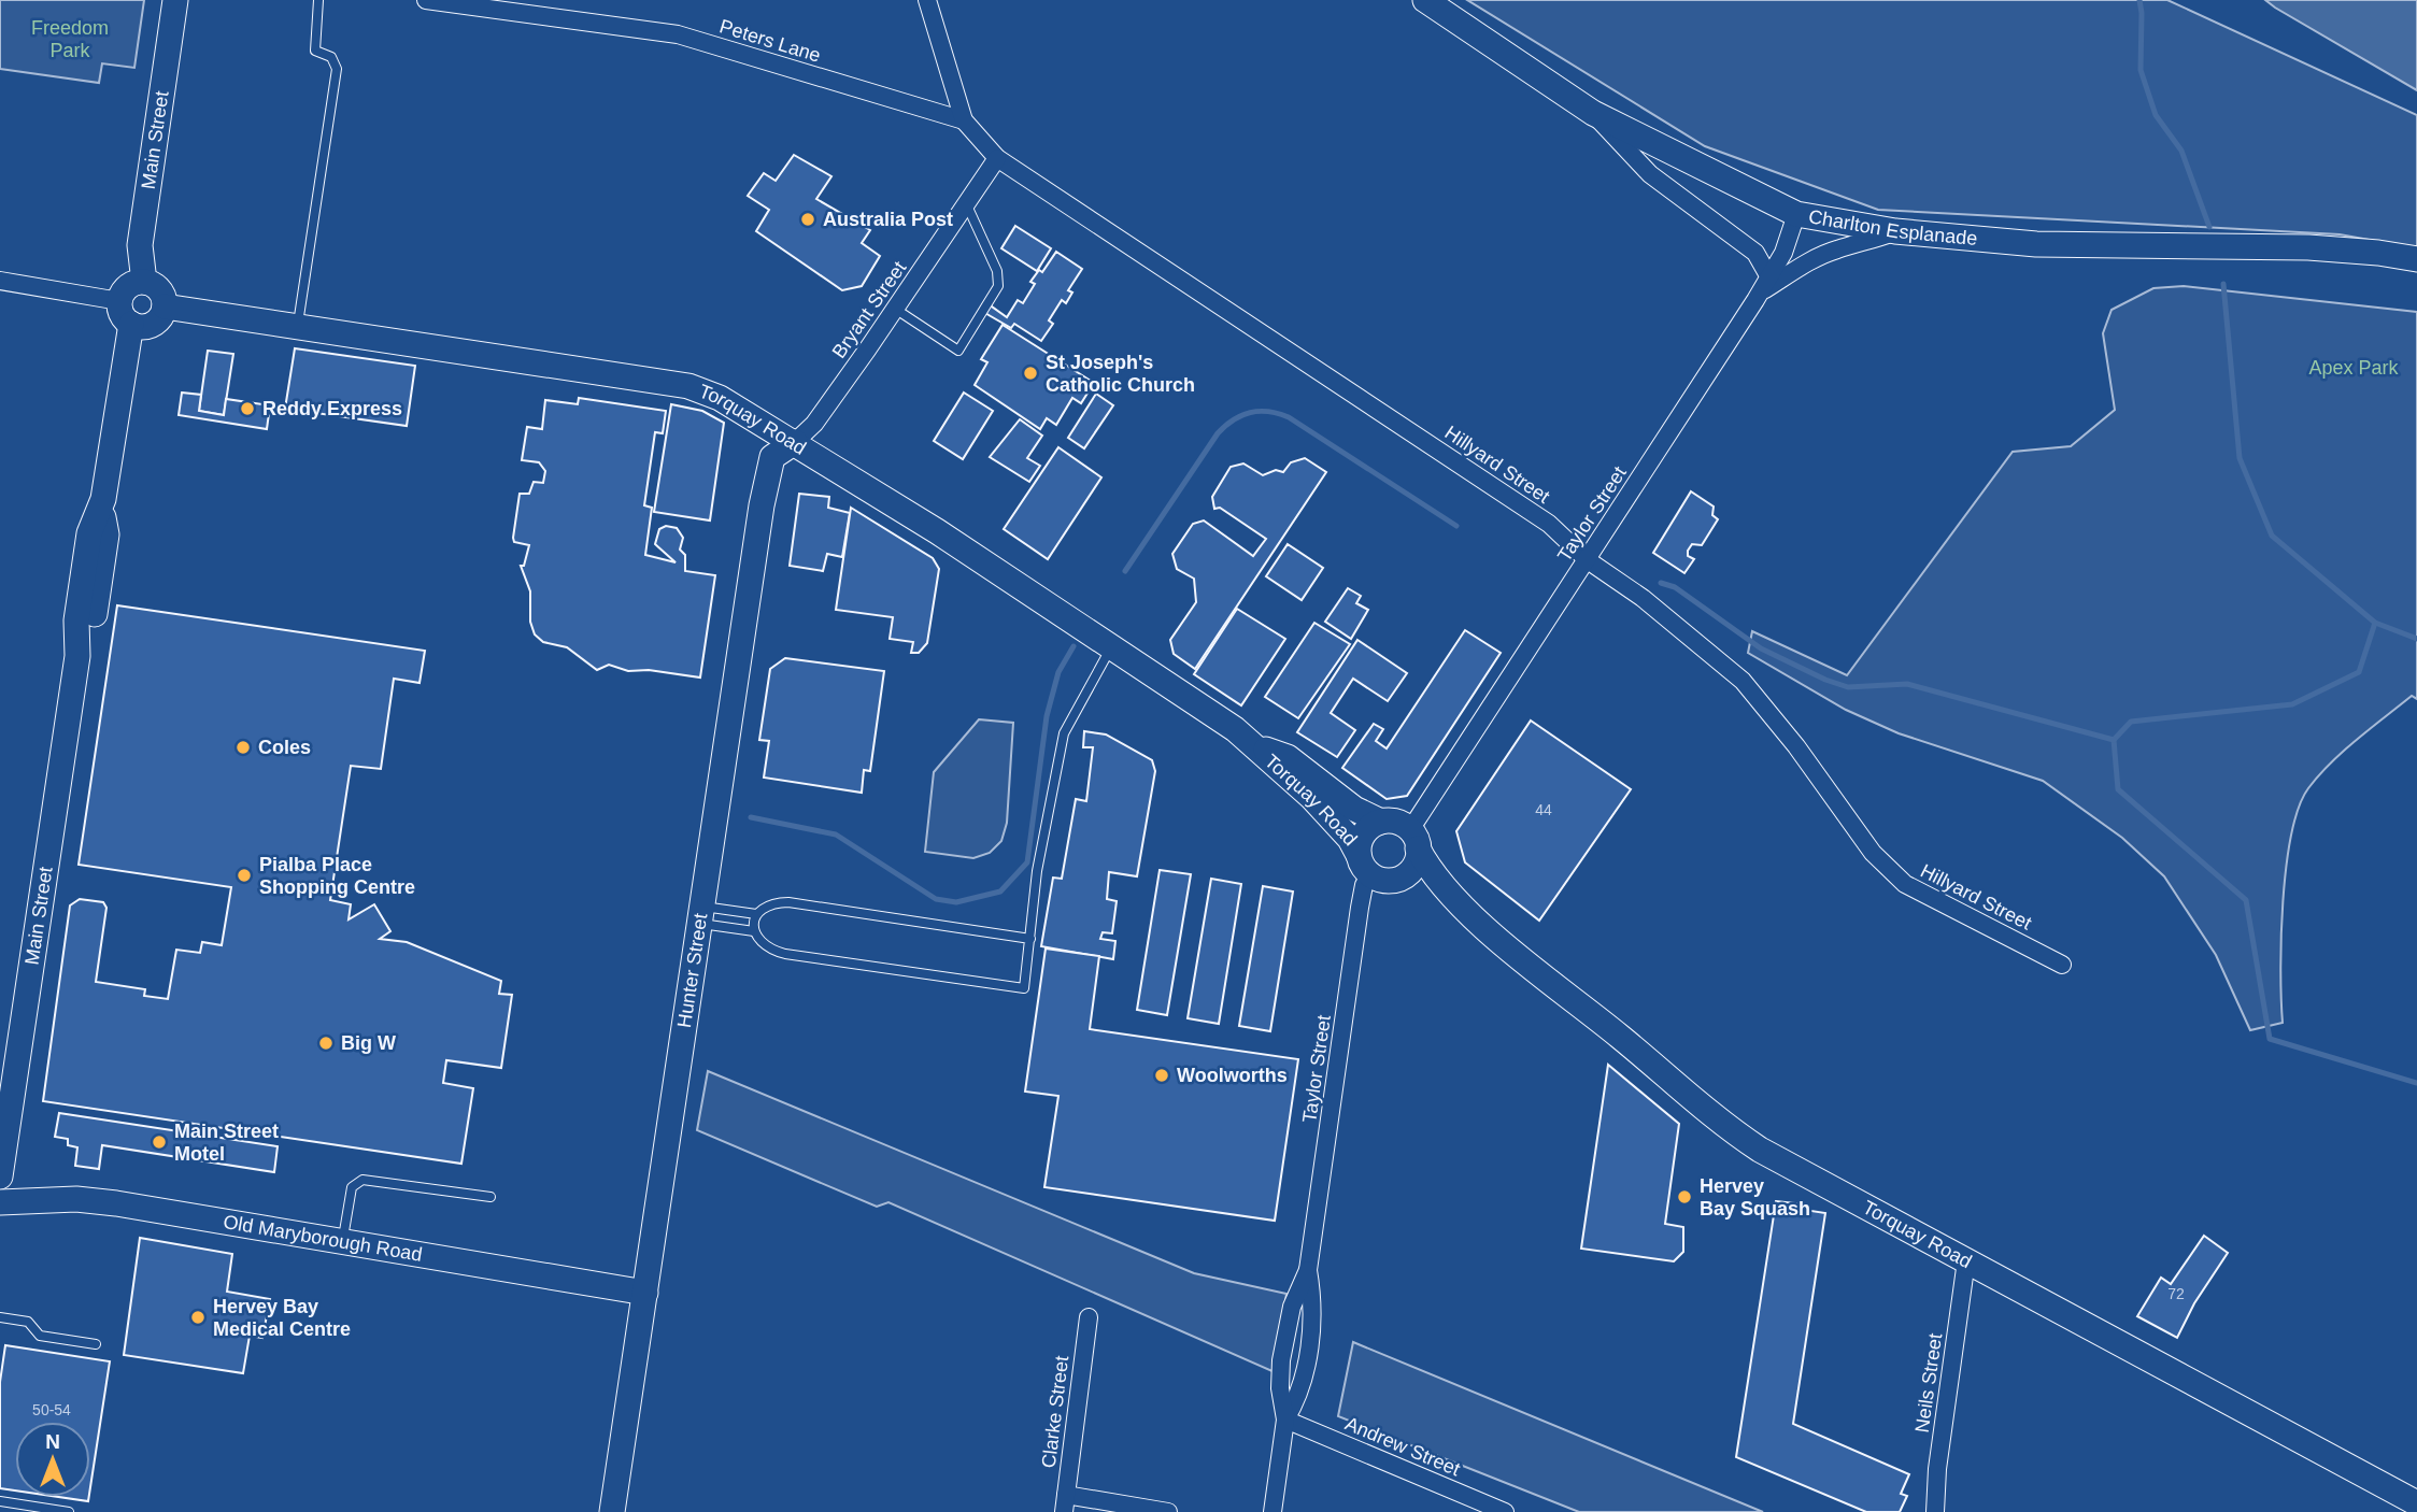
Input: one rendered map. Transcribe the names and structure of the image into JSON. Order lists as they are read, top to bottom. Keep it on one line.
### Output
{"streets":{"street":["Peters Lane","Main Street","Charlton Esplanade","Bryant Street","Torquay Road","Hillyard Street","Taylor Street","Hunter Street","Old Maryborough Road","Neils Street","Clarke Street","Andrew Street"]},"crossings":[["Peters Lane","Hillyard Street"],["Main Street","Torquay Road"],["Charlton Esplanade","Taylor Street"],["Bryant Street","Torquay Road"],["Bryant Street","Hillyard Street"],["Bryant Street","Hunter Street"],["Torquay Road","Taylor Street"],["Torquay Road","Hunter Street"],["Torquay Road","Neils Street"],["Hillyard Street","Taylor Street"],["Taylor Street","Andrew Street"],["Hunter Street","Old Maryborough Road"]],"parks":["Freedom Park","Apex Park"],"places":["Australia Post","St Joseph's Catholic Church","Reddy Express","Coles","Pialba Place Shopping Centre","Big W","Woolworths","Main Street Motel","Hervey Bay Squash","Hervey Bay Medical Centre"],"house_numbers":["44","72","50-54"],"north":"top"}
